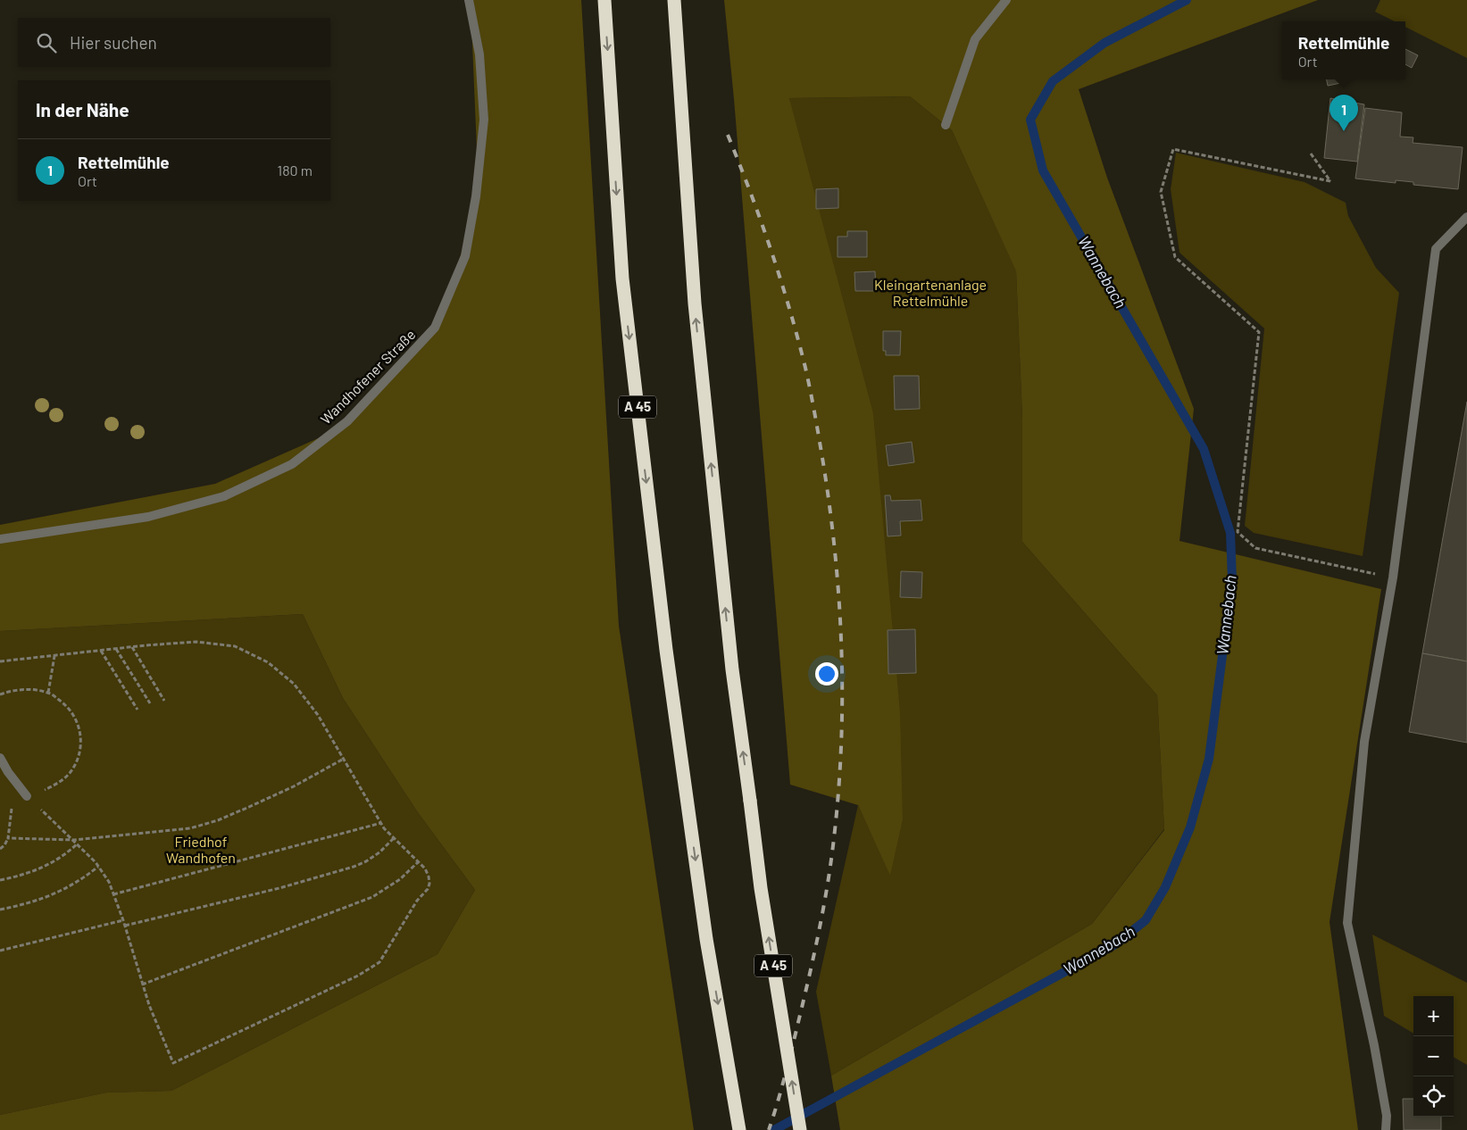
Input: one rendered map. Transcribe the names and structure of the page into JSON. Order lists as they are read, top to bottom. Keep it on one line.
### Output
{"streets":{"highway":["A 45"],"street":["Wandhofener Straße"]},"water":["Wannebach"],"parks":["Kleingartenanlage Rettelmühle","Friedhof Wandhofen"],"page":{"search":"Hier suchen","popup":["Rettelmühle","Ort"],"heading":"In der Nähe","pins":"1","list":[{"mark":"1","name":"Rettelmühle","note":"Ort","value":"180 m"}],"map_buttons":["+","−"]}}
